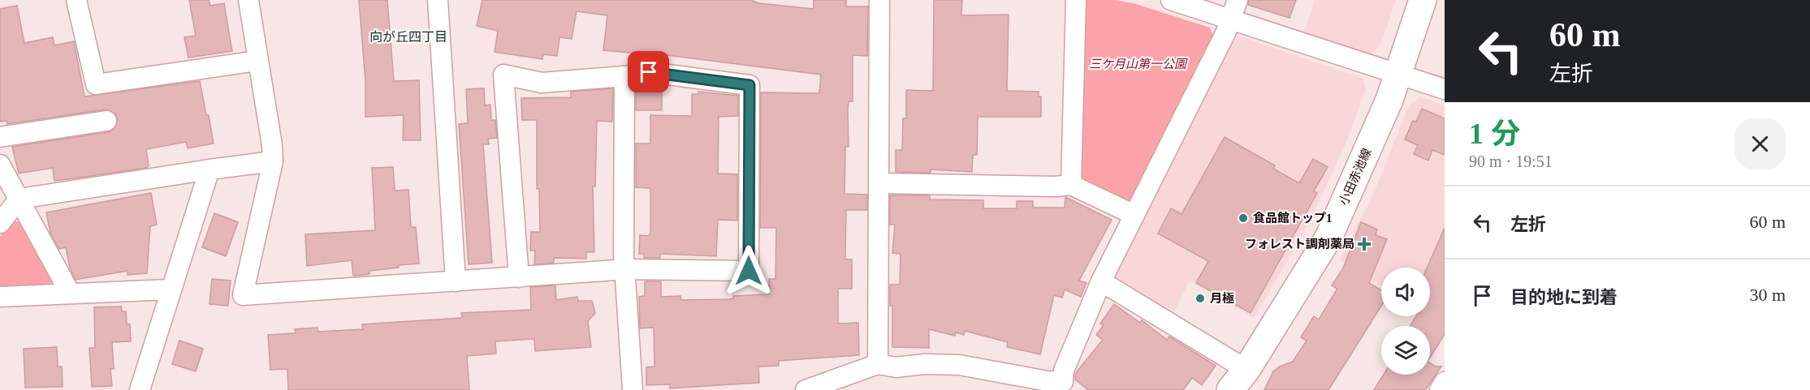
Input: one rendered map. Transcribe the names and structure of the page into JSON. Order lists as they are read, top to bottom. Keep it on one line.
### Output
{"streets":{"street":["小田赤池線"]},"districts":["向が丘四丁目"],"parks":["三ケ月山第一公園"],"places":{"other":["食品館トップ1","月極"],"health":["フォレスト調剤薬局"]},"page":{"turn":["60 m","左折"],"heading":["1 分","90 m · 19:51"],"list":[{"name":"左折","value":"60 m"},{"name":"目的地に到着","value":"30 m"}]}}
